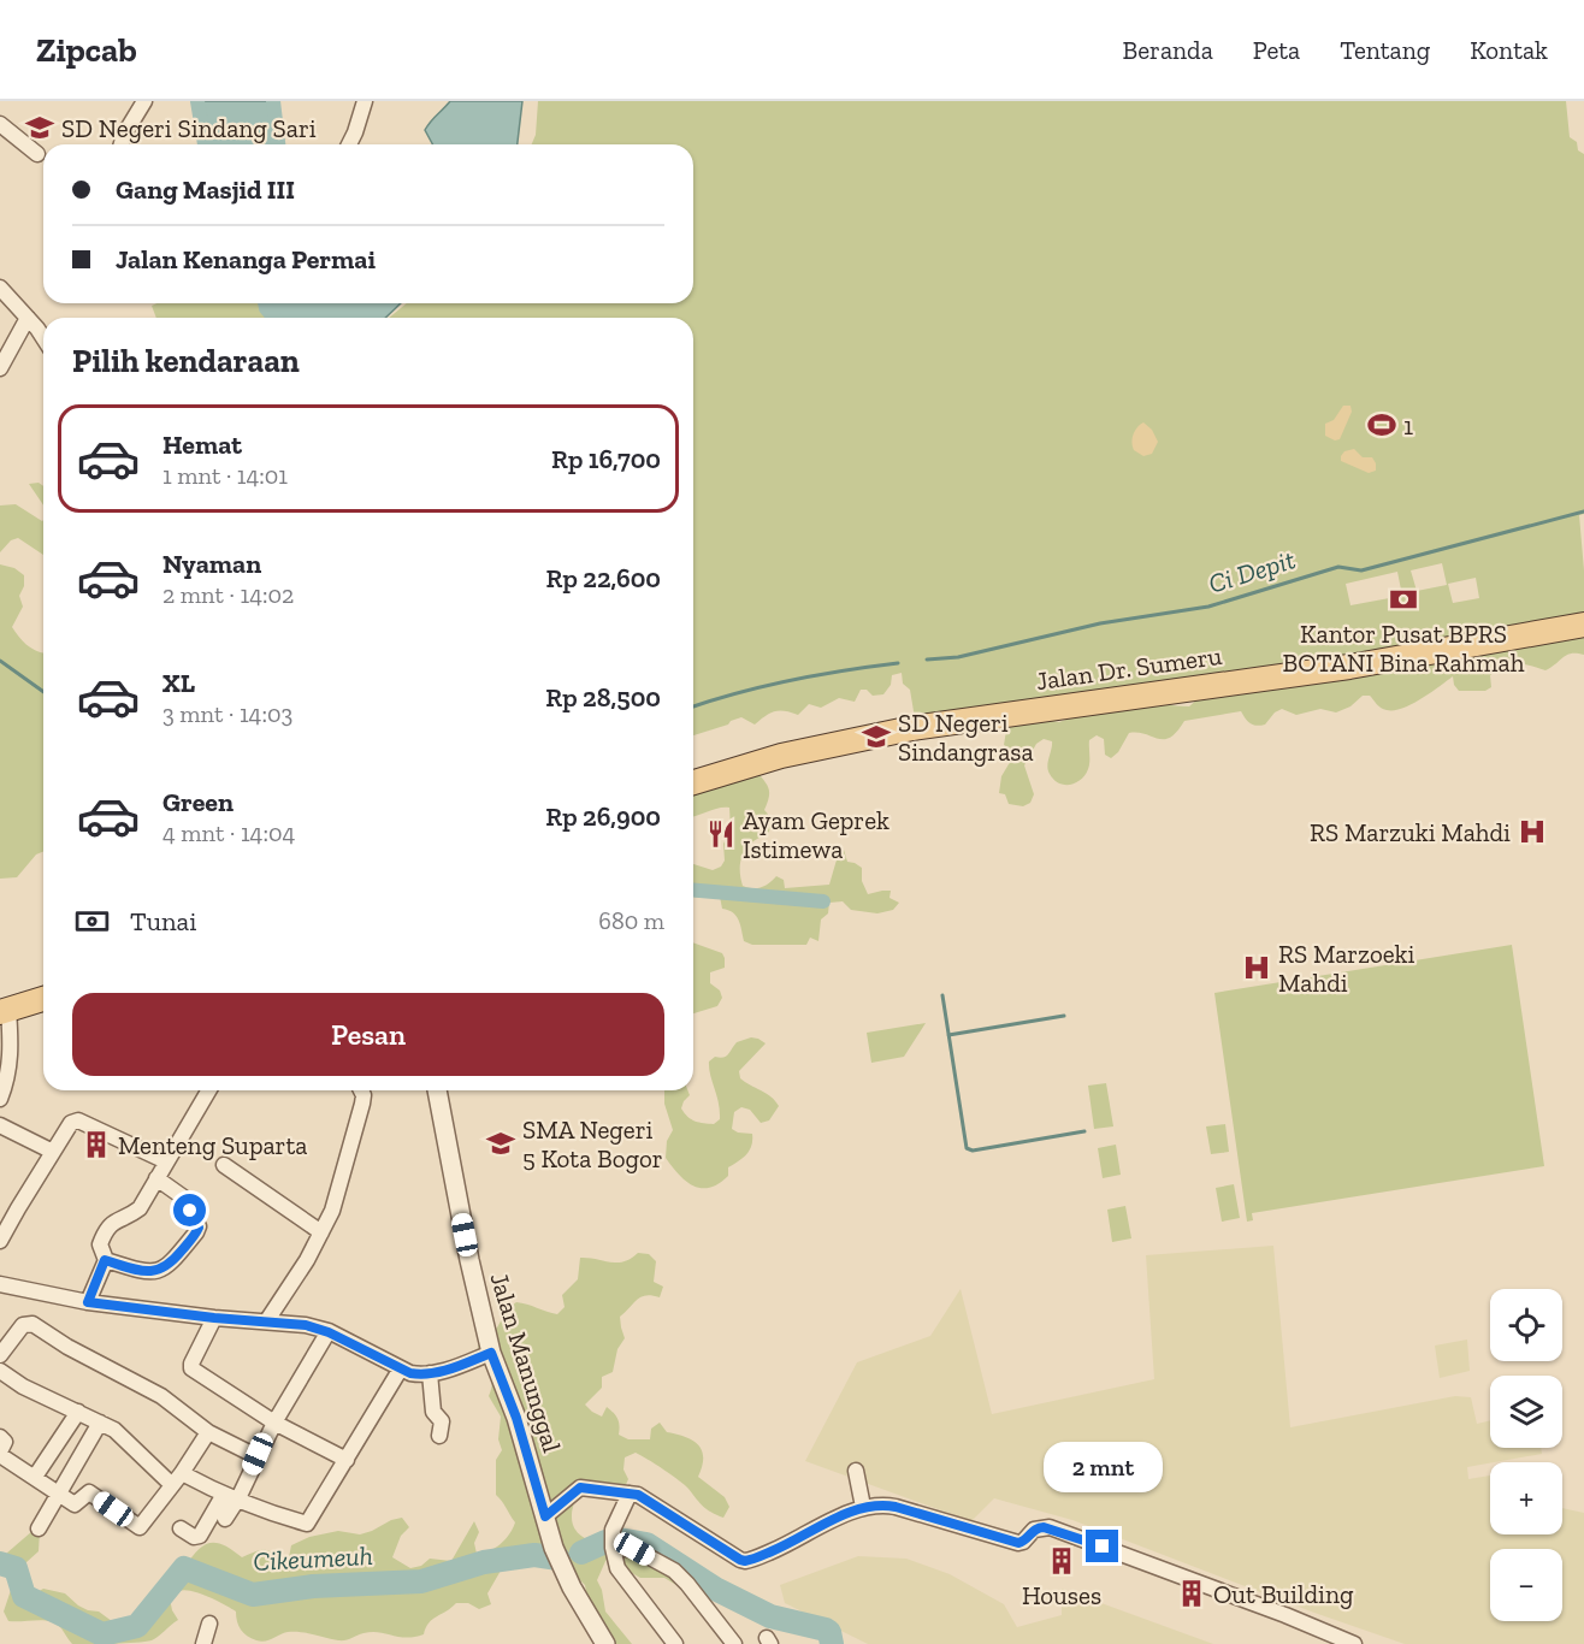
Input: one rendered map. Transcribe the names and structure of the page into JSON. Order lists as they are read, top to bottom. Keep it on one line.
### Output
{"streets":{"main road":["Jalan Dr. Sumeru"],"street":["Jalan Manunggal"]},"water":["Ci Depit","Cikeumeuh"],"places":{"school or university":["SD Negeri Sindang Sari","SD Negeri Sindangrasa","SMA Negeri 5 Kota Bogor"],"sports":["1"],"bank":["Kantor Pusat BPRS BOTANI Bina Rahmah"],"hospital":["RS Marzuki Mahdi","RS Marzoeki Mahdi"],"restaurant":["Ayam Geprek Istimewa"],"building":["Menteng Suparta","Houses","Out Building"]},"page":{"header":"Zipcab","nav":["Beranda","Peta","Tentang","Kontak"],"banner":["Gang Masjid III","Jalan Kenanga Permai"],"heading":"Pilih kendaraan","list":[{"name":"Hemat","note":"1 mnt · 14:01","value":"Rp 16,700"},{"name":"Nyaman","note":"2 mnt · 14:02","value":"Rp 22,600"},{"name":"XL","note":"3 mnt · 14:03","value":"Rp 28,500"},{"name":"Green","note":"4 mnt · 14:04","value":"Rp 26,900"}],"pay":["Tunai","680 m"],"buttons":"Pesan","map_buttons":["+","−"],"bubble":"2 mnt"}}
